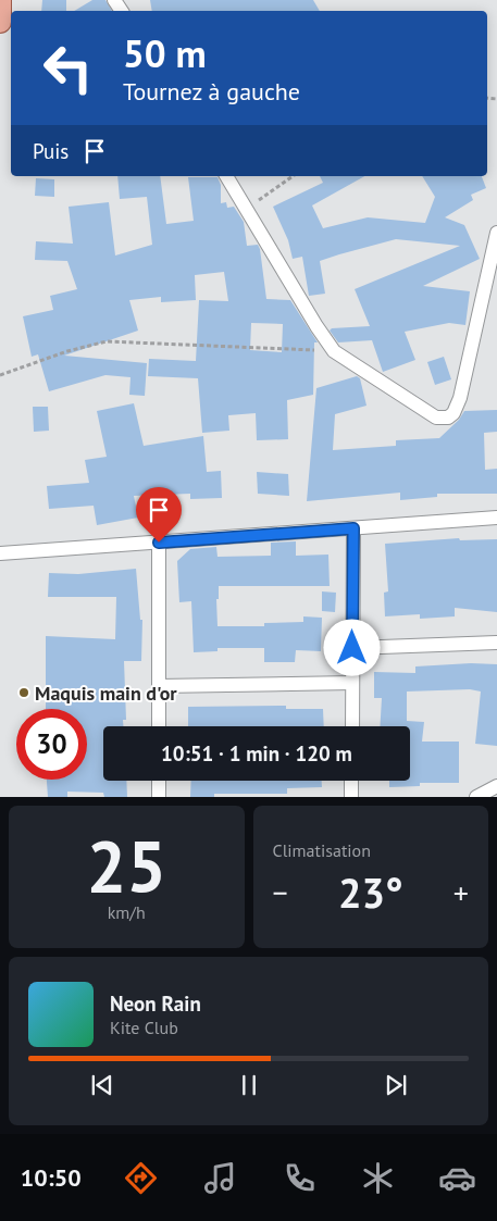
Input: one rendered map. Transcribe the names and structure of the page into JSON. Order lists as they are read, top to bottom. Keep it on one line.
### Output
{"places":["Maquis main d'or"],"page":{"turn":["50 m","Tournez à gauche"],"then":"Puis","limit":"30","trip":"10:51 · 1 min · 120 m","tile":[["25","km/h"],"Climatisation"],"heat":["−","23°","+"],"song":["Neon Rain","Kite Club"],"tabs":"10:50"}}
